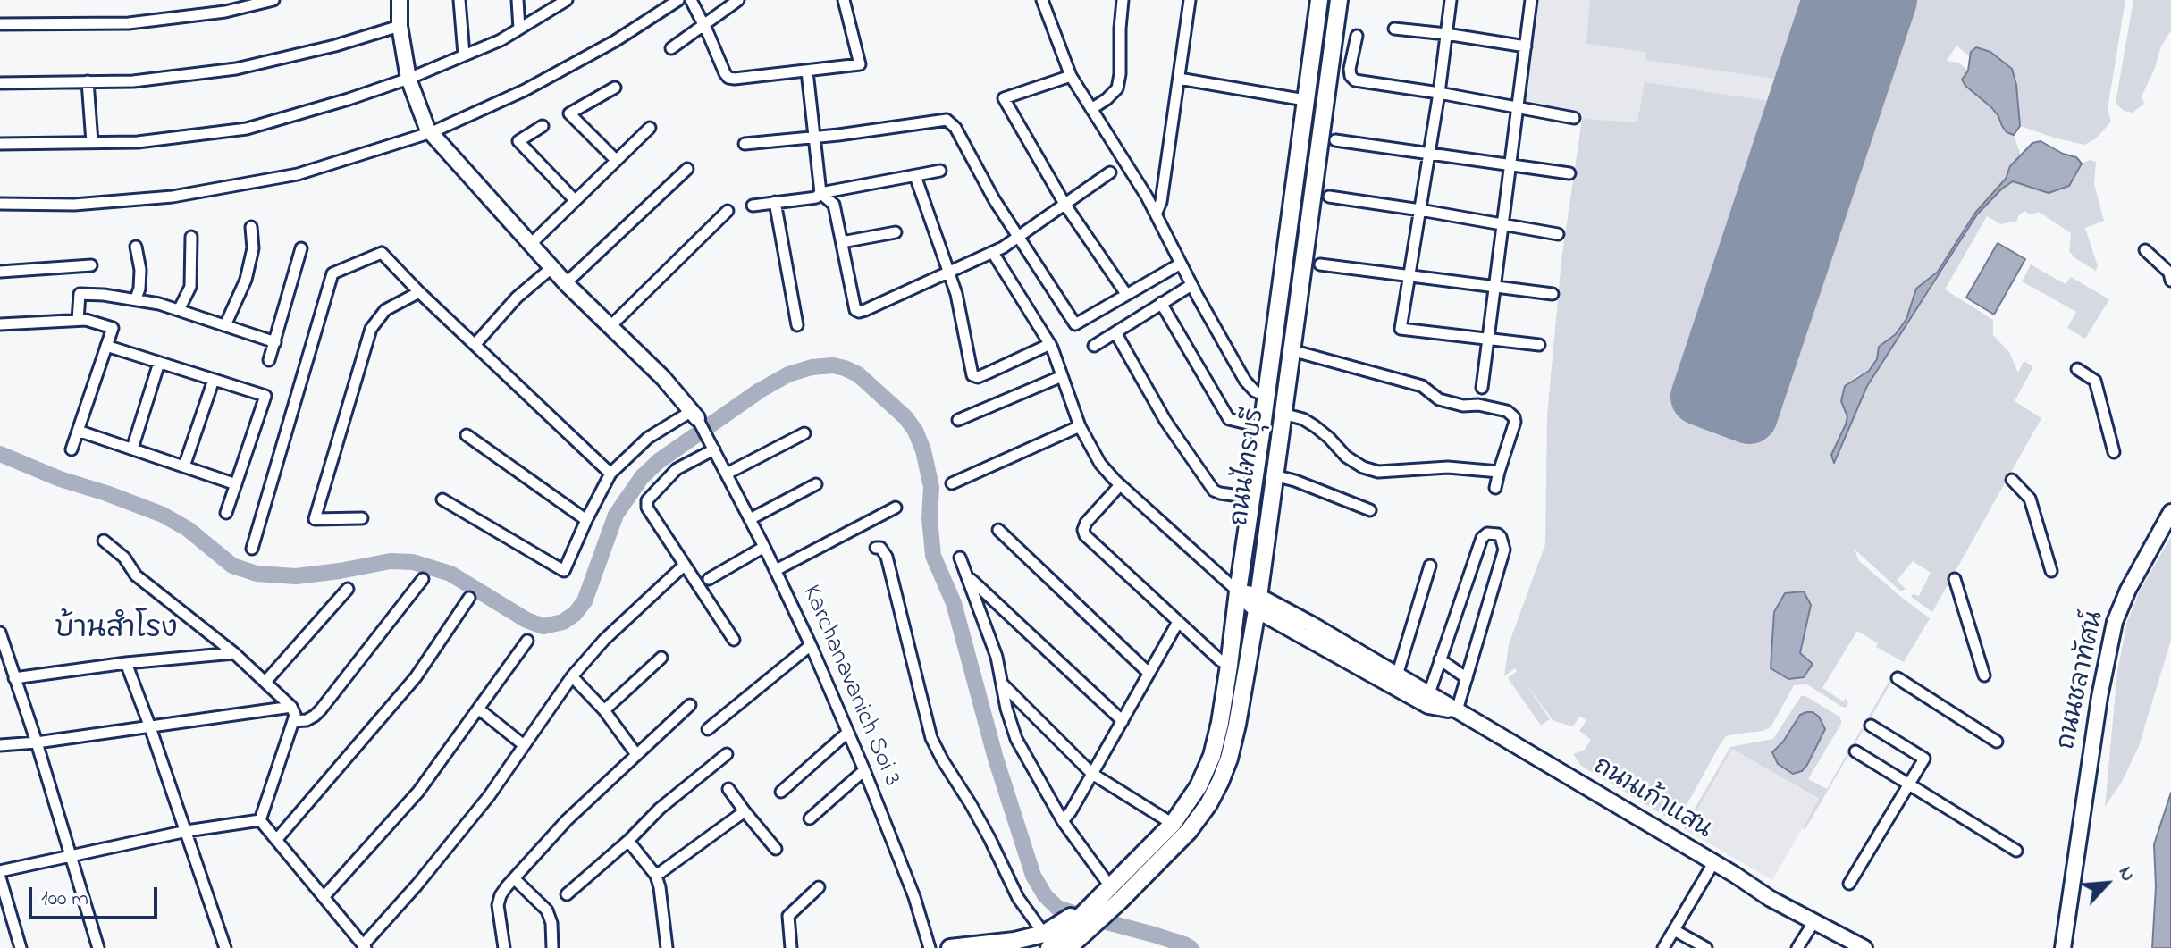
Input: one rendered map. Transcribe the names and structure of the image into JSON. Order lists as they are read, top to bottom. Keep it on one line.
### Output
{"streets":{"main road":["ถนนไทรบุรี","ถนนชลาทัศน์","ถนนเก้าแสน"],"street":["Karchanavanich Soi 3"]},"crossings":[["ถนนไทรบุรี","ถนนเก้าแสน"]],"districts":["บ้านสำโรง"],"scale_bar":"100 m","north":"top right"}
